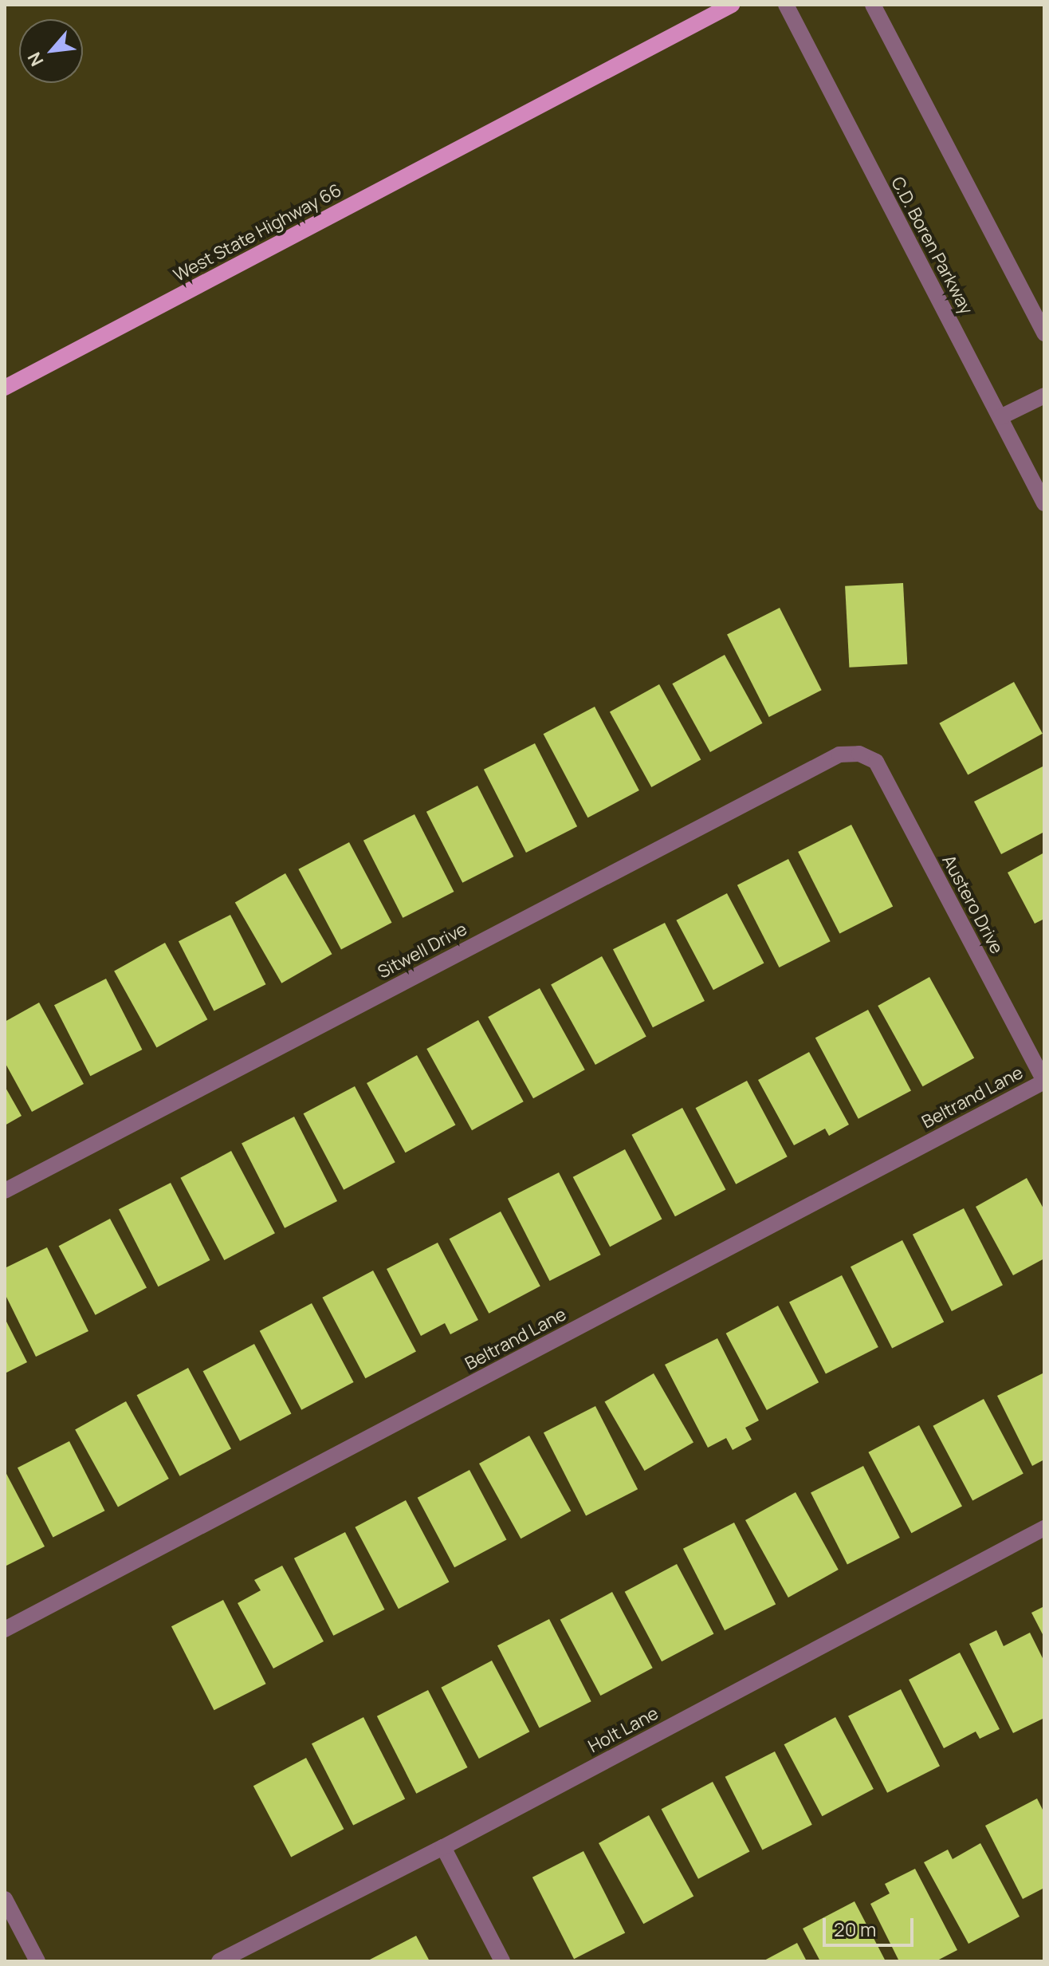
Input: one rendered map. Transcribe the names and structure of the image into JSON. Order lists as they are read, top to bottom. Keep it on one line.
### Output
{"streets":{"main road":["West State Highway 66"],"street":["C.D. Boren Parkway","Austero Drive","Sitwell Drive","Beltrand Lane","Holt Lane"]},"crossings":[["Austero Drive","Sitwell Drive"],["Austero Drive","Beltrand Lane"]],"scale_bar":"20 m","north":"bottom left"}
